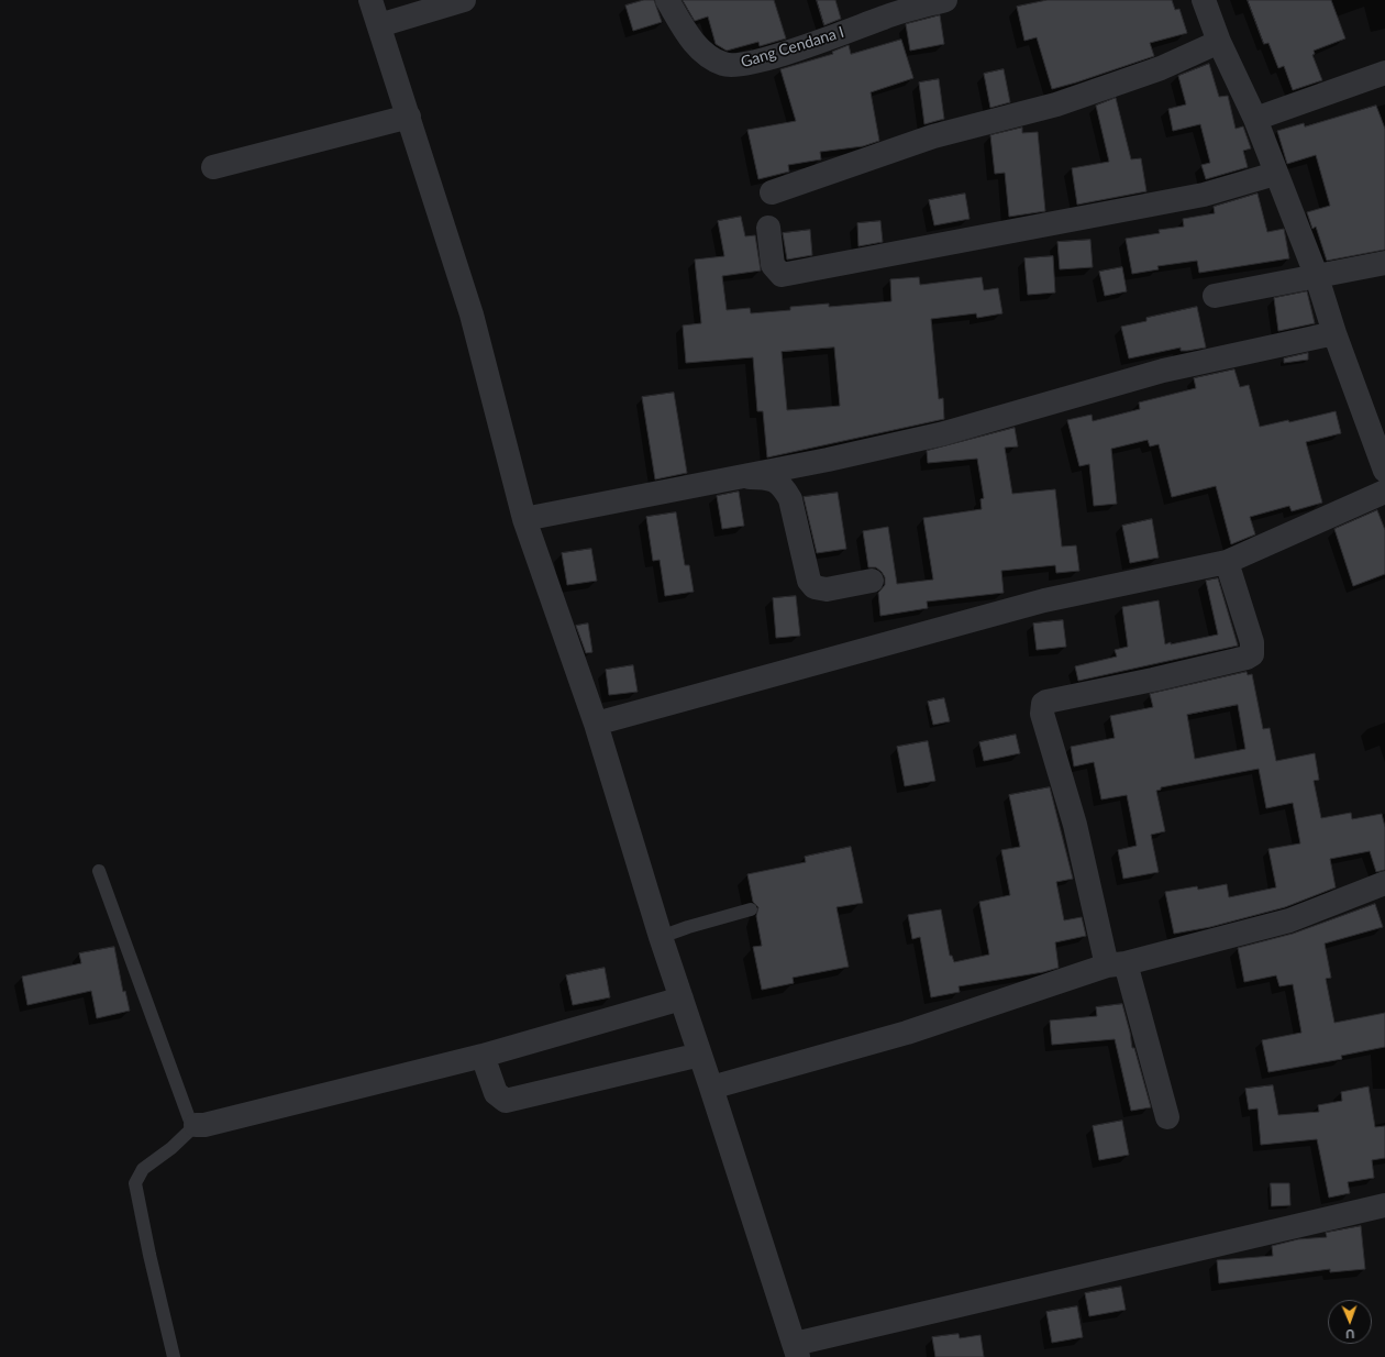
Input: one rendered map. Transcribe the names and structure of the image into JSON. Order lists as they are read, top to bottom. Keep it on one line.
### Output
{"streets":{"street":["Gang Cendana I"]},"north":"bottom"}
